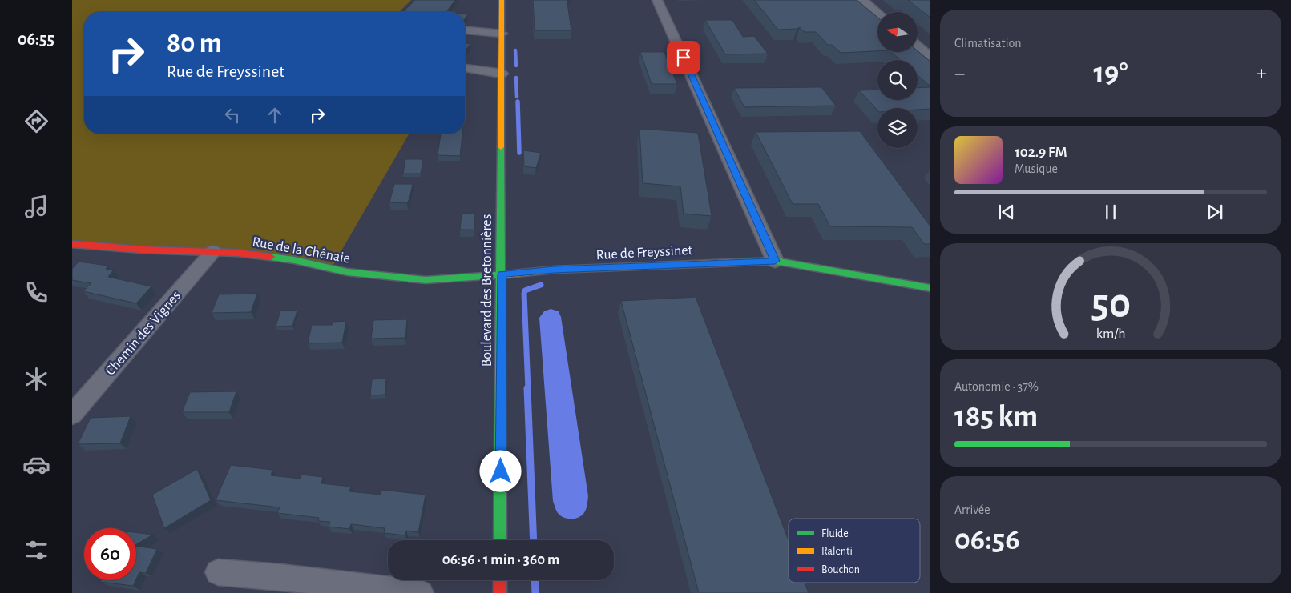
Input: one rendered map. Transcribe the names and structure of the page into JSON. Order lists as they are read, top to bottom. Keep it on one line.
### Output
{"streets":{"main road":["Rue de la Chênaie","Rue de Freyssinet","Boulevard des Bretonnières"],"street":["Chemin des Vignes"]},"crossings":[["Rue de la Chênaie","Rue de Freyssinet"],["Rue de la Chênaie","Boulevard des Bretonnières"],["Rue de la Chênaie","Chemin des Vignes"],["Rue de Freyssinet","Boulevard des Bretonnières"]],"legend":["Fluide","Ralenti","Bouchon"],"north":"left","page":{"tabs":"06:55","tile":["Climatisation",["Autonomie · 37%","185 km"],["Arrivée","06:56"]],"turn":["80 m","Rue de Freyssinet"],"heat":["−","19°","+"],"song":["102.9 FM","Musique"],"limit":"60","trip":"06:56 · 1 min · 360 m","gauge":["50","km/h"]}}
